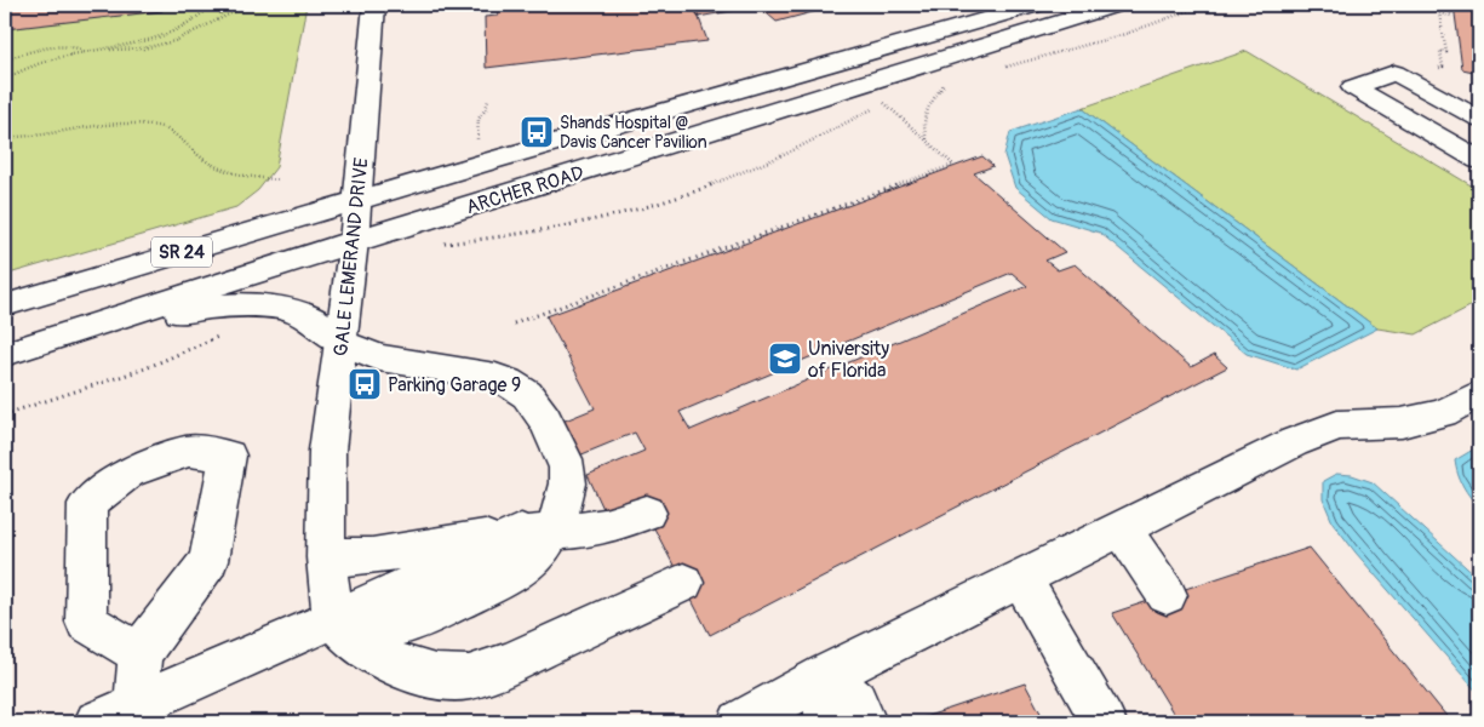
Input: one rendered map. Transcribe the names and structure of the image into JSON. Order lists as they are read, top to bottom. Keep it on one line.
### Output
{"streets":{"main road":["ARCHER ROAD","SR 24","GALE LEMERAND DRIVE"]},"crossings":[["ARCHER ROAD","GALE LEMERAND DRIVE"]],"places":{"bus stop":["Shands Hospital @ Davis Cancer Pavilion","Parking Garage 9"],"school or university":["University of Florida"]}}
